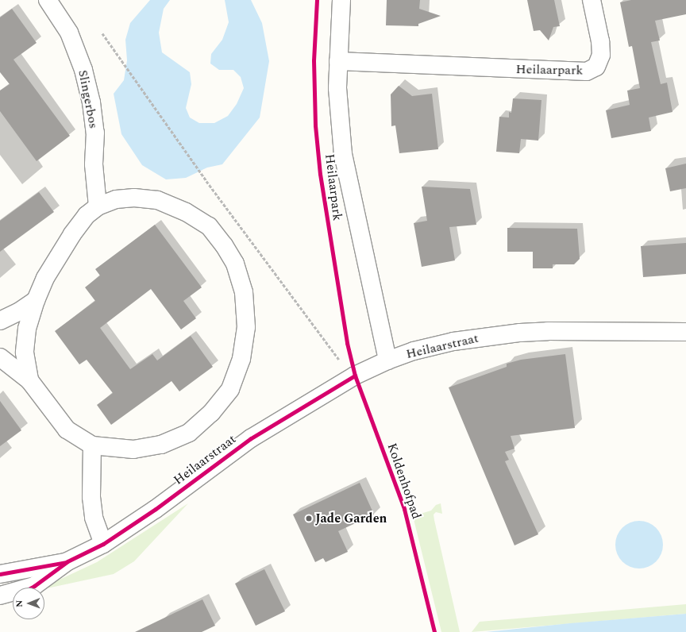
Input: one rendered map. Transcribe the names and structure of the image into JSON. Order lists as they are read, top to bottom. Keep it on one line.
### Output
{"streets":{"street":["Heilaarpark","Slingerbos","Heilaarstraat"],"cycle path":["Koldenhofpad"]},"crossings":[["Heilaarpark","Heilaarstraat"]],"places":["Jade Garden"],"north":"left"}
